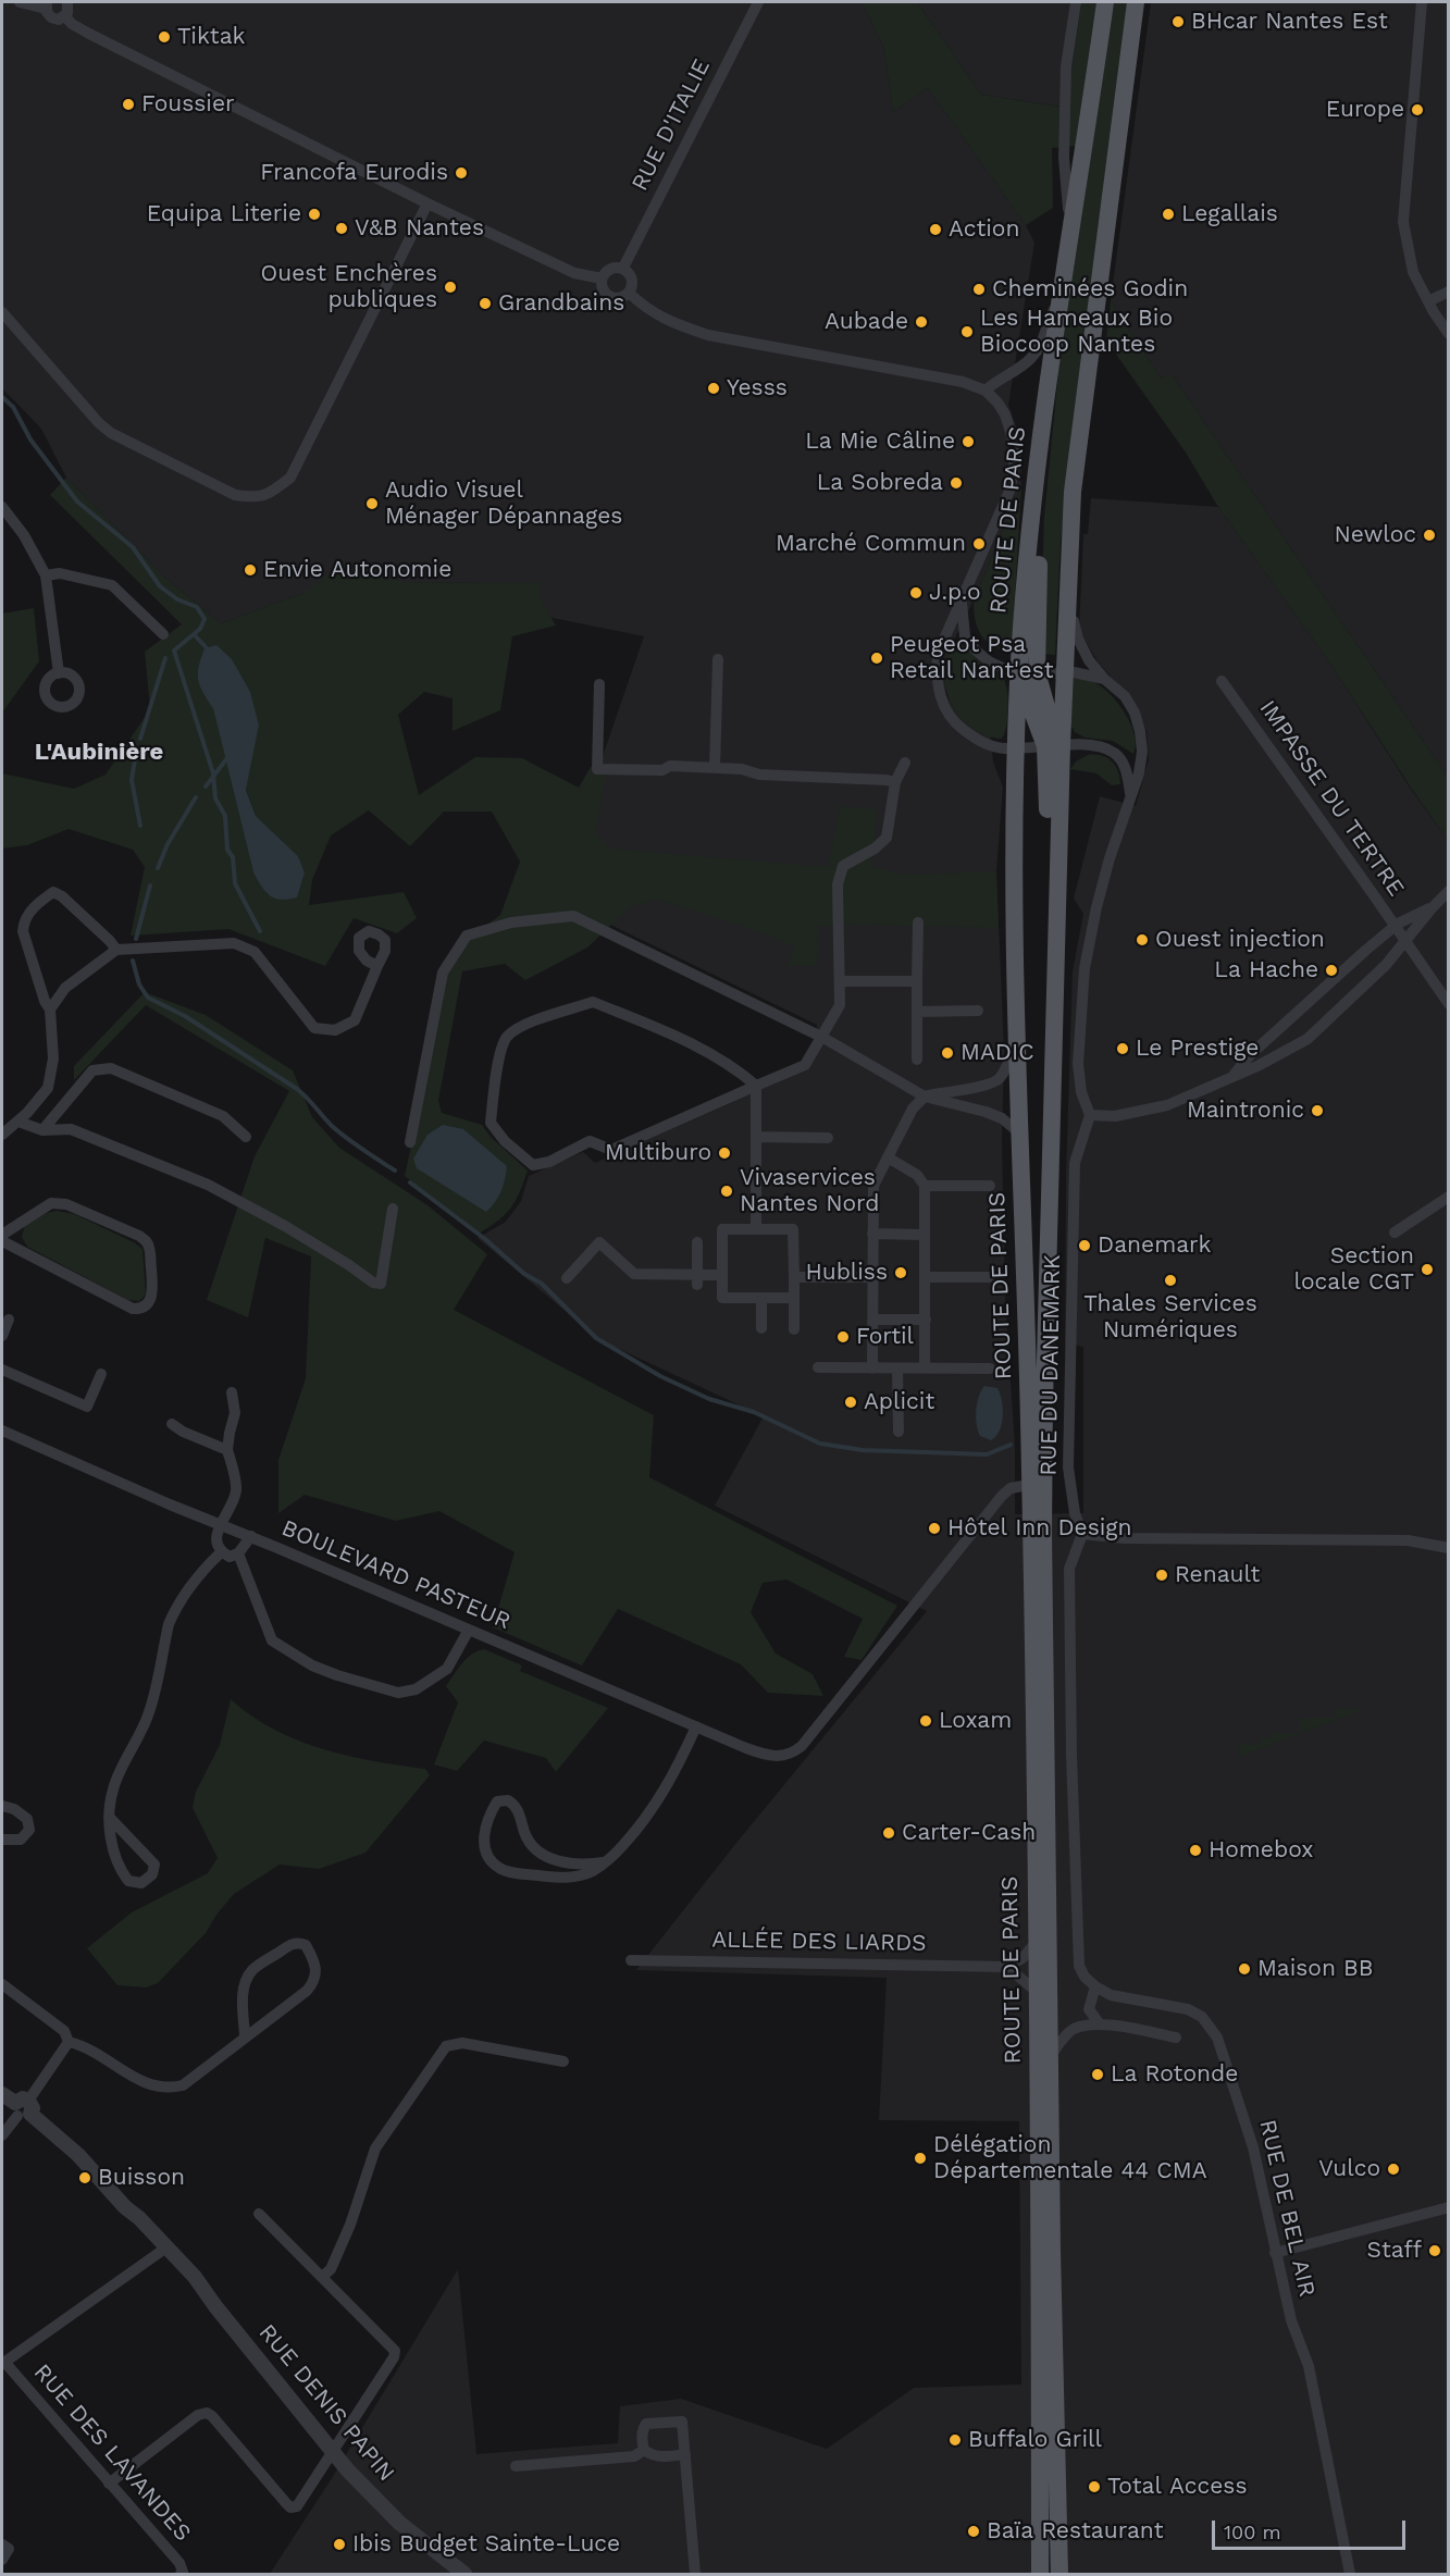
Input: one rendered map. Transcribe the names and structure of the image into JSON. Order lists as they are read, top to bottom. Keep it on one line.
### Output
{"streets":{"main road":["ROUTE DE PARIS"],"street":["RUE D'ITALIE","IMPASSE DU TERTRE","RUE DU DANEMARK","BOULEVARD PASTEUR","ALLÉE DES LIARDS","RUE DE BEL AIR","RUE DENIS PAPIN","RUE DES LAVANDES"]},"crossings":[["ROUTE DE PARIS","BOULEVARD PASTEUR"]],"districts":["L'Aubinière"],"places":["BHcar Nantes Est","Tiktak","Foussier","Europe","Francofa Eurodis","Equipa Literie","Legallais","V&B Nantes","Action","Ouest Enchères publiques","Cheminées Godin","Grandbains","Aubade","Les Hameaux Bio Biocoop Nantes","Yesss","La Mie Câline","La Sobreda","Audio Visuel Ménager Dépannages","Newloc","Marché Commun","Envie Autonomie","J.p.o","Peugeot Psa Retail Nant'est","Ouest injection","La Hache","Le Prestige","MADIC","Maintronic","Multiburo","Vivaservices Nantes Nord","Danemark","Section locale CGT","Hubliss","Thales Services Numériques","Fortil","Aplicit","Hôtel Inn Design","Renault","Loxam","Carter-Cash","Homebox","Maison BB","La Rotonde","Délégation Départementale 44 CMA","Vulco","Buisson","Staff","Buffalo Grill","Total Access","Baïa Restaurant","Ibis Budget Sainte-Luce"],"scale_bar":"100 m"}
